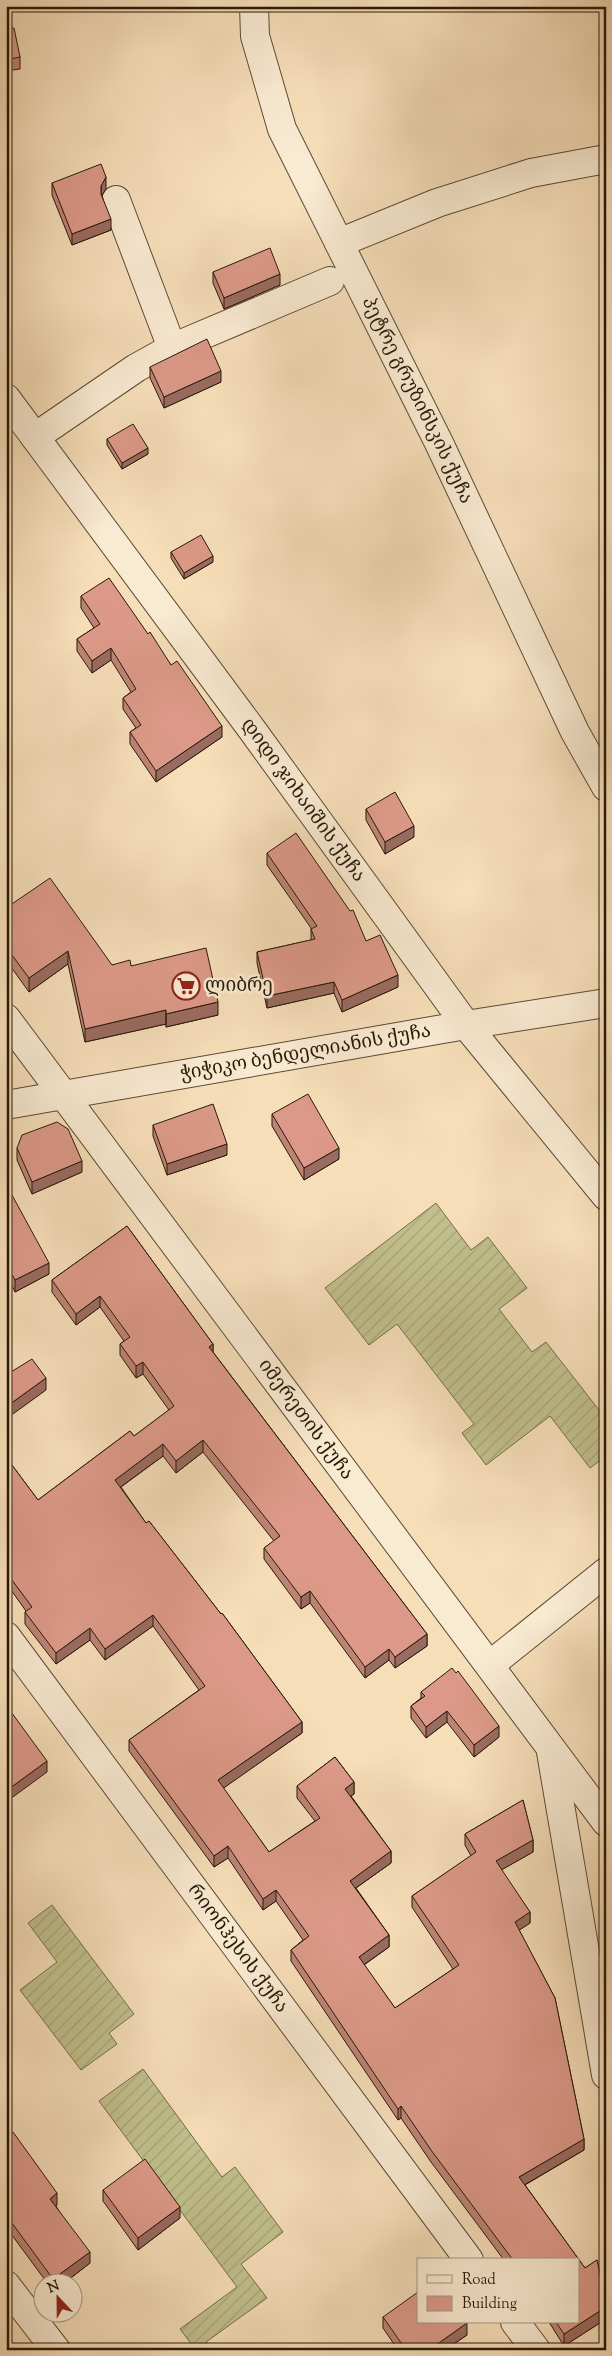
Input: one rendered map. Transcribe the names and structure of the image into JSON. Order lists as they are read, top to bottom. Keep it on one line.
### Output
{"streets":{"street":["პეტრე გრუზინსკის ქუჩა","დიდი ჯიხაიშის ქუჩა","ჭიჭიკო ბენდელიანის ქუჩა","იმერეთის ქუჩა","რიონჰესის ქუჩა"]},"crossings":[["დიდი ჯიხაიშის ქუჩა","ჭიჭიკო ბენდელიანის ქუჩა"],["ჭიჭიკო ბენდელიანის ქუჩა","იმერეთის ქუჩა"]],"places":{"supermarket":["ლიბრე"]},"legend":["Road","Building"],"north":"top"}
